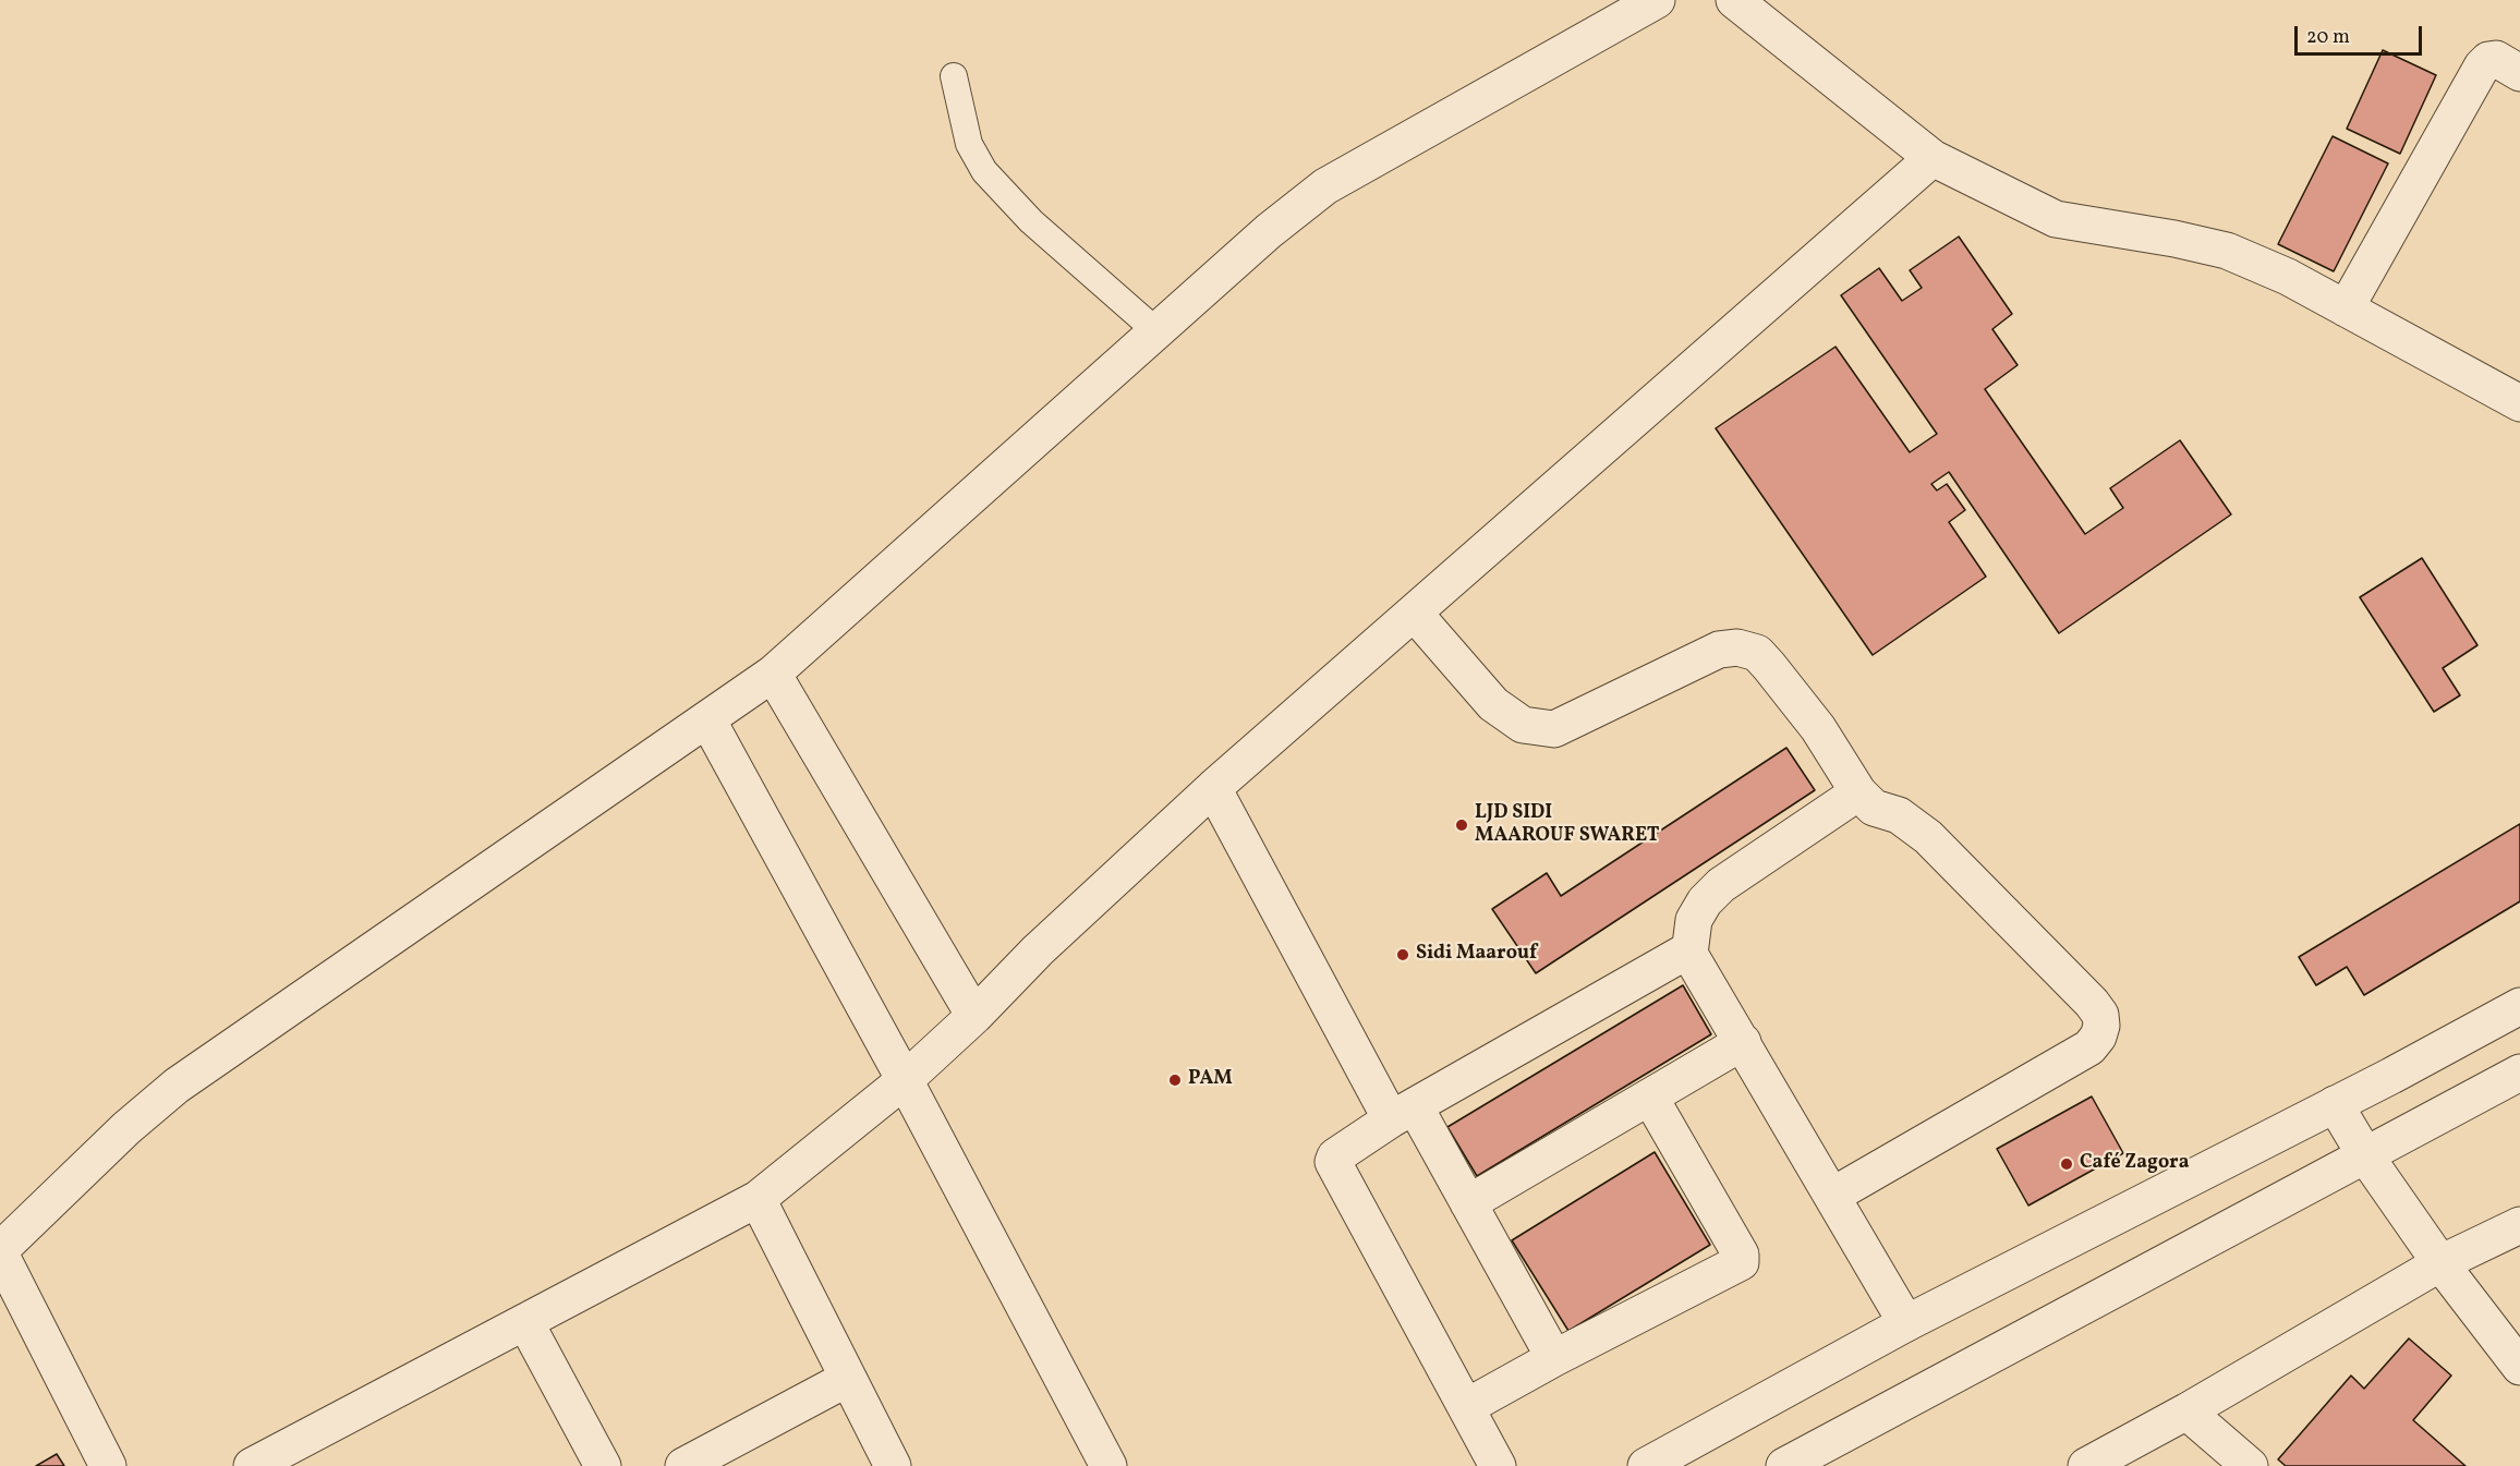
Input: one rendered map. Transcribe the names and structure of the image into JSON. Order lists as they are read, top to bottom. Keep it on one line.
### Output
{"places":["LJD SIDI MAAROUF SWARET","Sidi Maarouf","PAM","Café Zagora"],"scale_bar":"20 m"}
